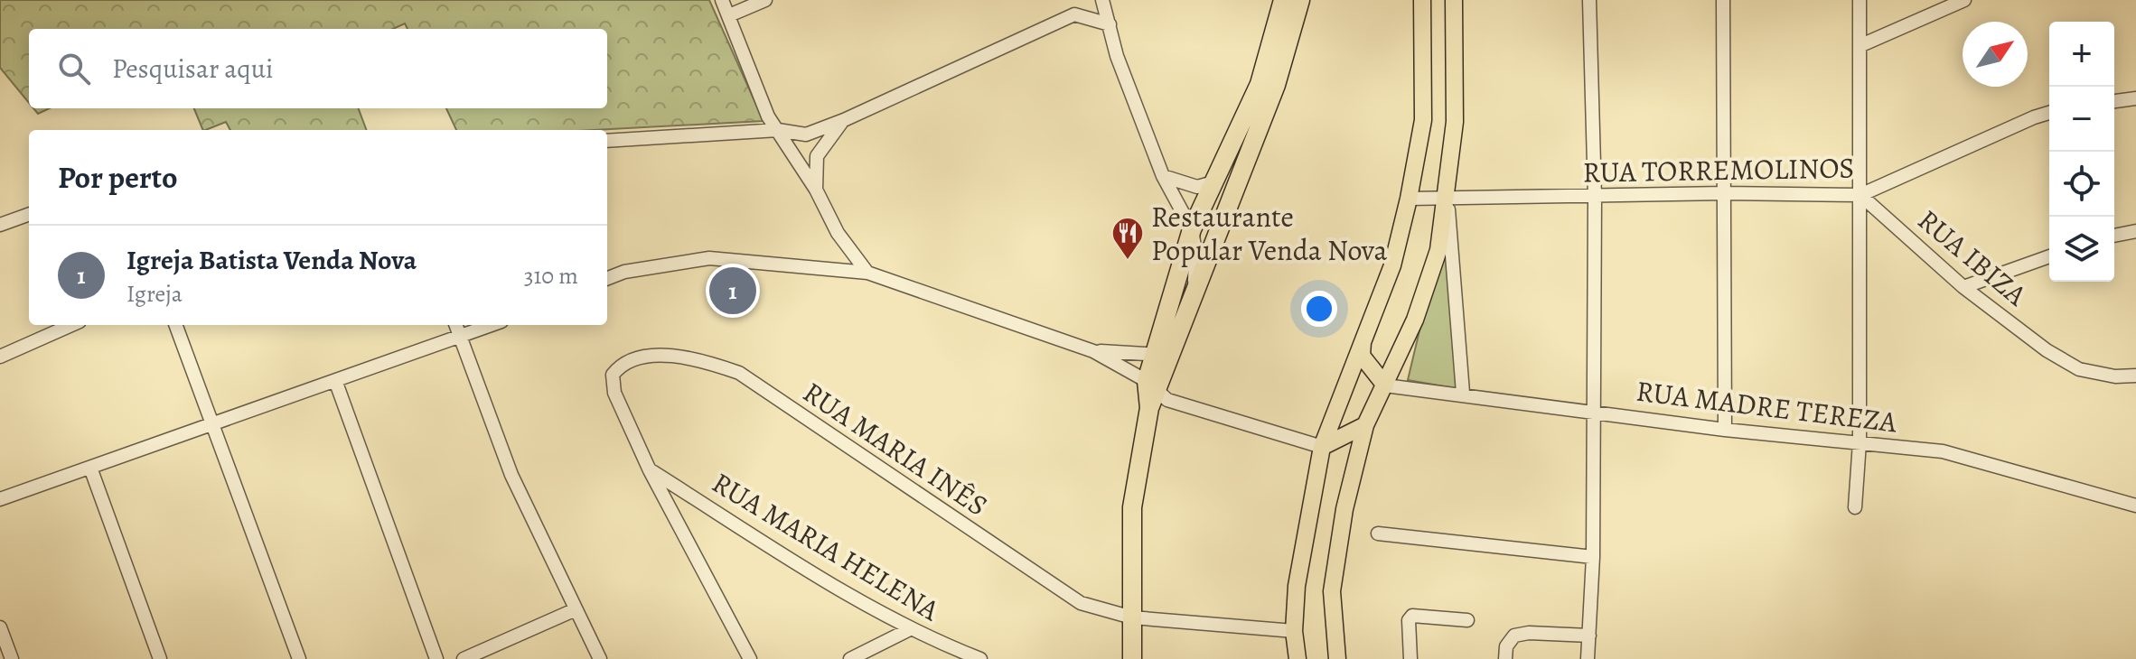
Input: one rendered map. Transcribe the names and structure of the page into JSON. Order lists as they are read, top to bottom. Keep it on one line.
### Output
{"streets":{"street":["RUA TORREMOLINOS","RUA IBIZA","RUA MADRE TEREZA","RUA MARIA INÊS","RUA MARIA HELENA"]},"crossings":[["RUA TORREMOLINOS","RUA IBIZA"],["RUA MARIA INÊS","RUA MARIA HELENA"]],"places":{"restaurant":["Restaurante Popular Venda Nova"]},"north":"top right","page":{"map_buttons":["+","−"],"search":"Pesquisar aqui","heading":"Por perto","list":[{"mark":"1","name":"Igreja Batista Venda Nova","note":"Igreja","value":"310 m"}],"pins":"1"}}
